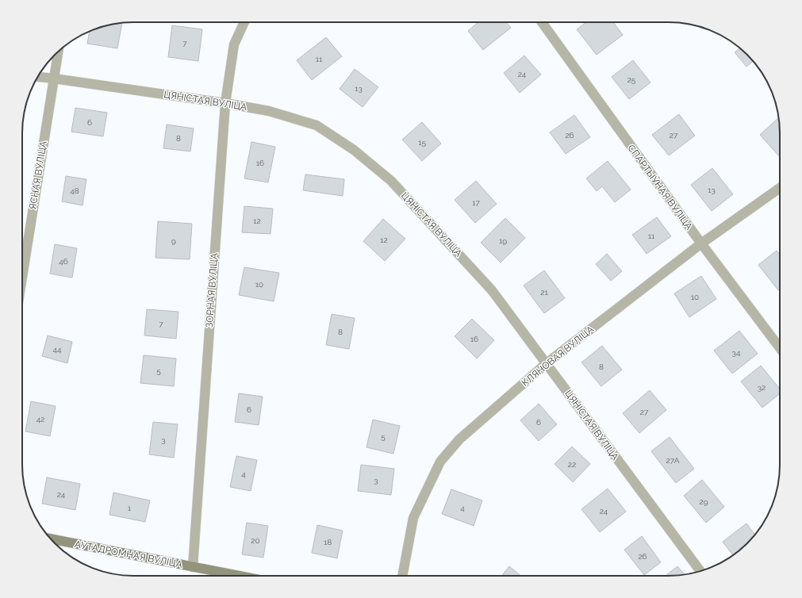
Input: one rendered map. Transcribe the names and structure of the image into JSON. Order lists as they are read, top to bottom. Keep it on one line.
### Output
{"streets":{"street":["ЦЯНІСТАЯ ВУЛІЦА","ЯСНАЯ ВУЛІЦА","СПАРТЫЎНАЯ ВУЛІЦА","ЗОРНАЯ ВУЛІЦА","КЛЯНОВАЯ ВУЛІЦА","АЎТАДРОМНАЯ ВУЛІЦА"]},"crossings":[["ЦЯНІСТАЯ ВУЛІЦА","ЯСНАЯ ВУЛІЦА"],["ЦЯНІСТАЯ ВУЛІЦА","ЗОРНАЯ ВУЛІЦА"],["ЦЯНІСТАЯ ВУЛІЦА","КЛЯНОВАЯ ВУЛІЦА"],["СПАРТЫЎНАЯ ВУЛІЦА","КЛЯНОВАЯ ВУЛІЦА"],["ЗОРНАЯ ВУЛІЦА","АЎТАДРОМНАЯ ВУЛІЦА"]],"house_numbers":["7","11","24","25","13","6","26","27","8","15","16","13","48","17","12","11","12","9","19","46","10","21","10","7","8","16","44","34","8","5","32","6","27","42","6","5","3","27А","22","4","3","24","29","1","4","24","20","18","26"]}
